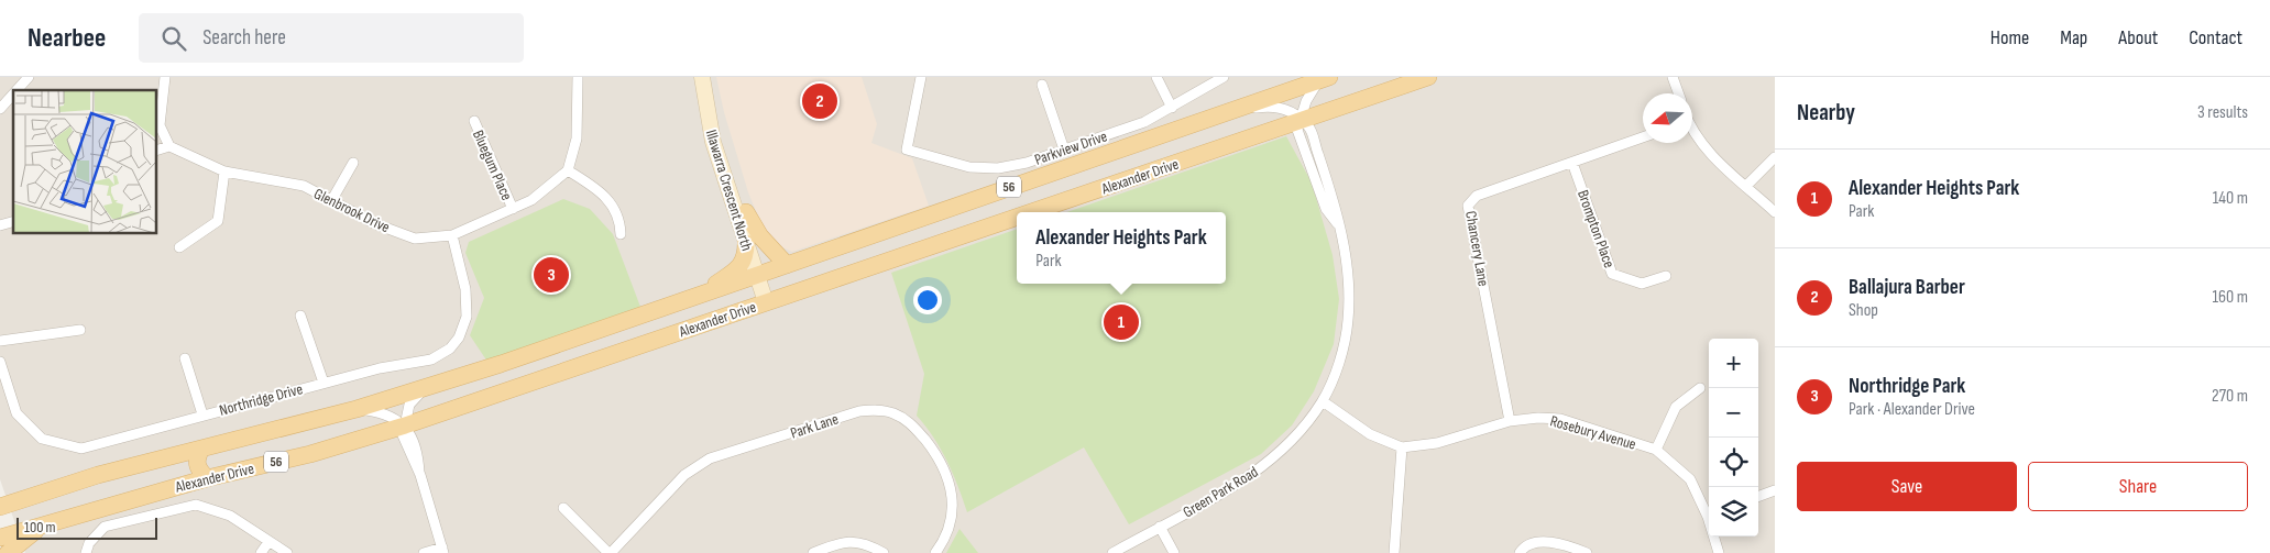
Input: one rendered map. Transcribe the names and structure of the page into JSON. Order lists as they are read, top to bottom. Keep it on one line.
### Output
{"streets":{"main road":["Alexander Drive","56","Illawarra Crescent North"],"street":["Parkview Drive","Bluegum Place","Glenbrook Drive","Brompton Place","Chancery Lane","Northridge Drive","Park Lane","Rosebury Avenue","Green Park Road"]},"crossings":[["Bluegum Place","Glenbrook Drive"],["Alexander Drive","Illawarra Crescent North"],["Alexander Drive","Green Park Road"],["Glenbrook Drive","Northridge Drive"],["Brompton Place","Chancery Lane"],["Chancery Lane","Rosebury Avenue"]],"scale_bar":"100 m","north":"left","page":{"header":"Nearbee","search":"Search here","nav":["Home","Map","About","Contact"],"heading":["Nearby","3 results"],"pins":["2","3","1"],"list":[{"mark":"1","name":"Alexander Heights Park","note":"Park","value":"140 m"},{"mark":"2","name":"Ballajura Barber","note":"Shop","value":"160 m"},{"mark":"3","name":"Northridge Park","note":"Park · Alexander Drive","value":"270 m"}],"popup":["Alexander Heights Park","Park"],"map_buttons":["+","−"],"buttons":["Save","Share"],"scale":"100 m"}}
